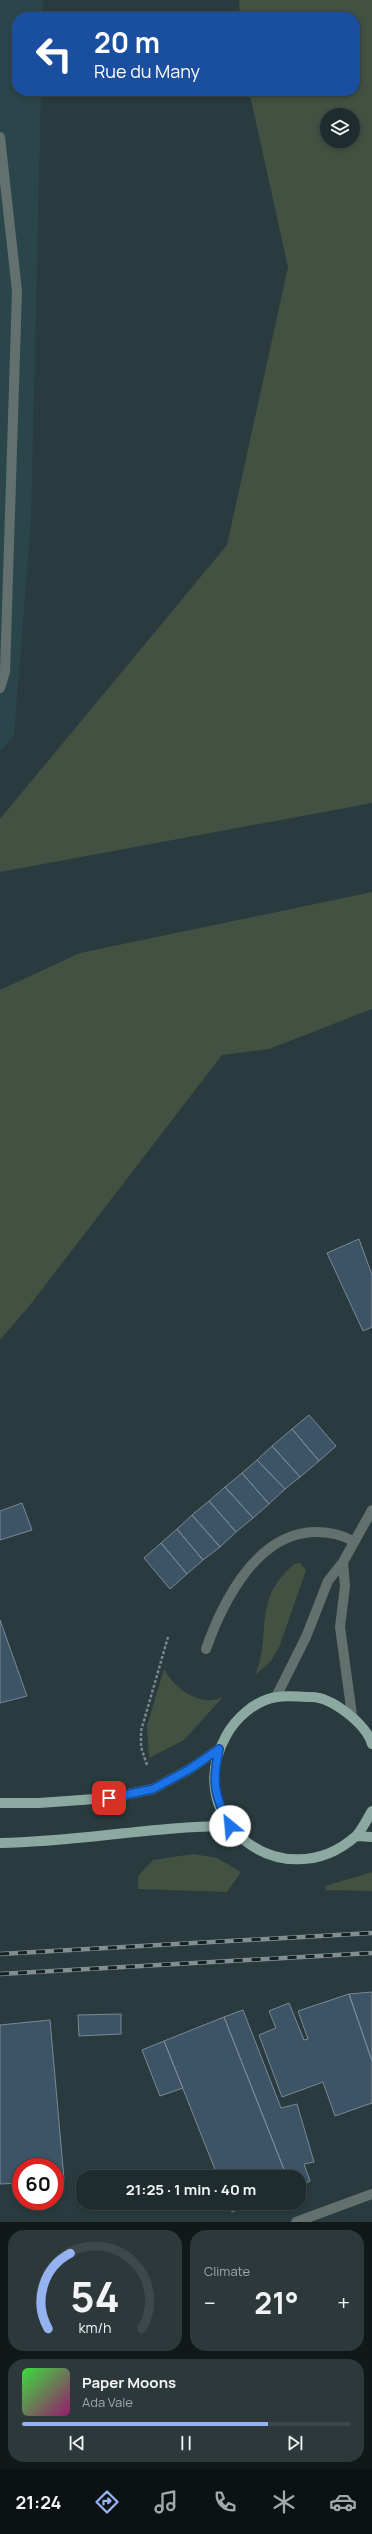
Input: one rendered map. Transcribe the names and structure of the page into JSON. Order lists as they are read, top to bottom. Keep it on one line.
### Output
{"page":{"turn":["20 m","Rue du Many"],"limit":"60","trip":"21:25 · 1 min · 40 m","tile":"Climate","heat":["−","21°","+"],"song":["Paper Moons","Ada Vale"],"tabs":"21:24","gauge":["54","km/h"]}}
